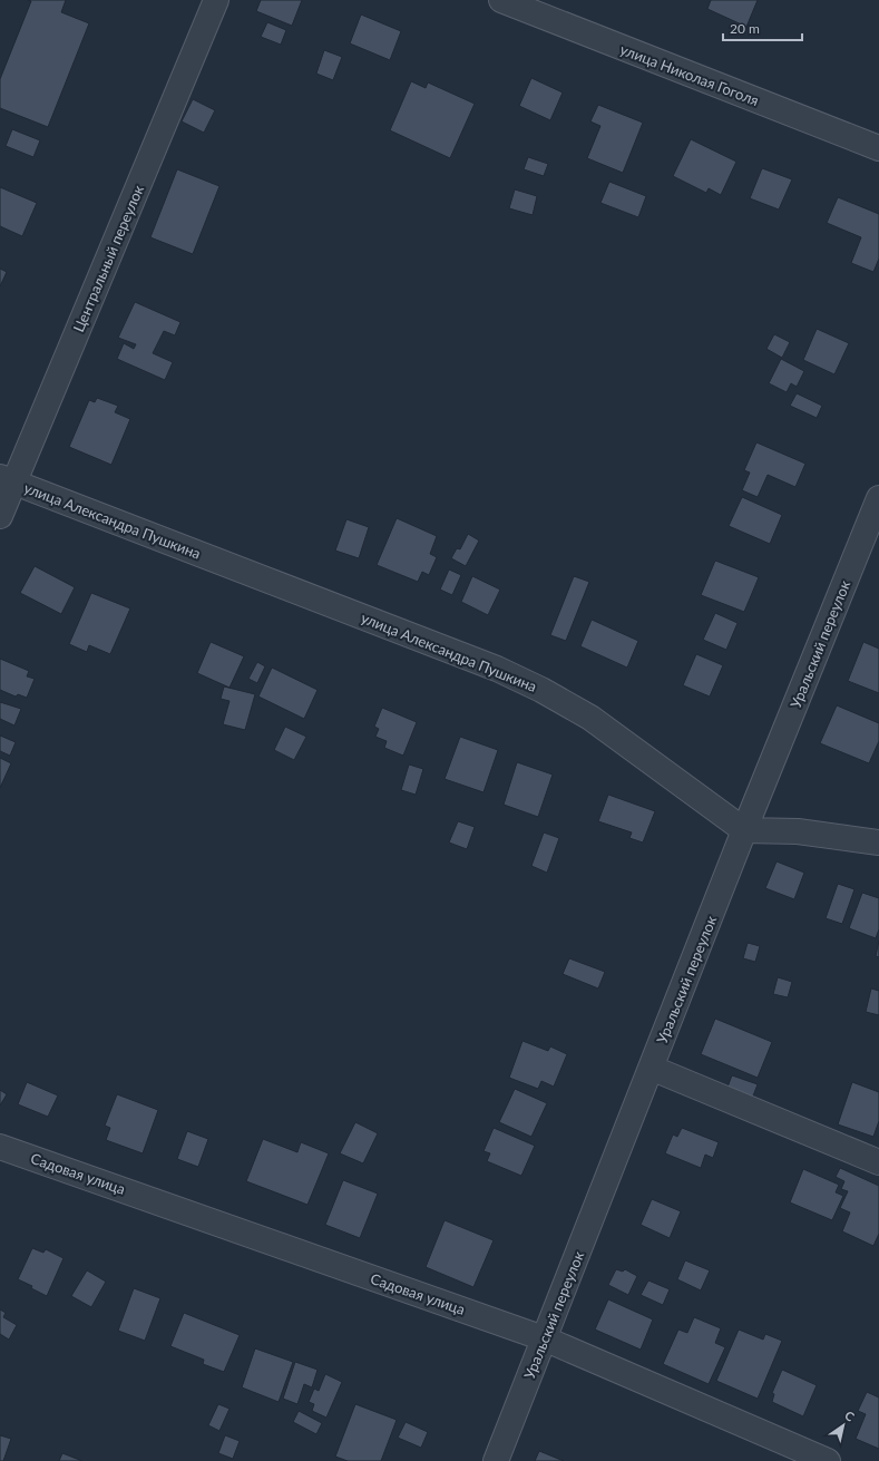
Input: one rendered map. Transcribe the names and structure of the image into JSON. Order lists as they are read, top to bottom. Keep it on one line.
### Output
{"streets":{"street":["улица Николая Гоголя","Центральный переулок","улица Александра Пушкина","Уральский переулок","Садовая улица"]},"crossings":[["Центральный переулок","улица Александра Пушкина"],["улица Александра Пушкина","Уральский переулок"],["Уральский переулок","Садовая улица"]],"scale_bar":"20 m","north":"top right"}
